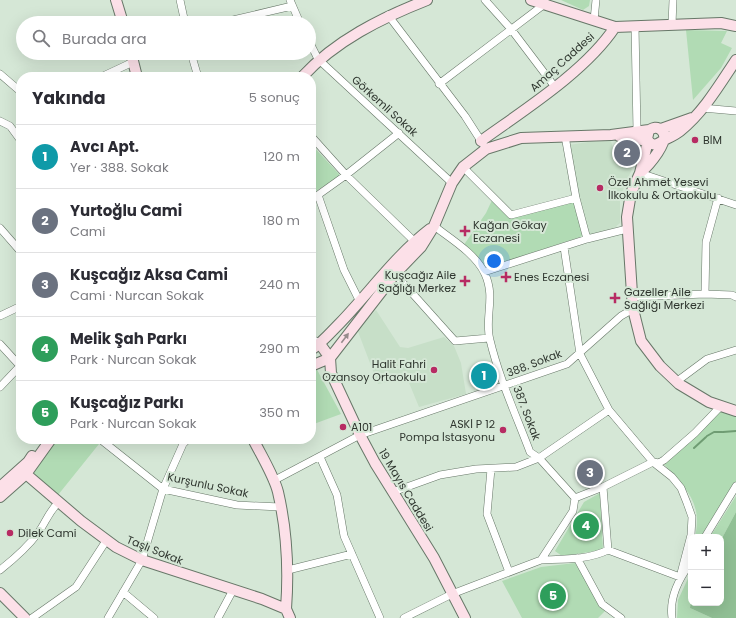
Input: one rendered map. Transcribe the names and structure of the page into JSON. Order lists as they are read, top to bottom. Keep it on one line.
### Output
{"streets":{"street":["Amaç Caddesi","Görkemli Sokak","388. Sokak","387. Sokak","Kurşunlu Sokak","19 Mayıs Caddesi","Taşlı Sokak"]},"crossings":[["Amaç Caddesi","Görkemli Sokak"],["Amaç Caddesi","387. Sokak"],["388. Sokak","387. Sokak"],["388. Sokak","19 Mayıs Caddesi"]],"places":{"other":["BİM","Özel Ahmet Yesevi İlkokulu & Ortaokulu","Halit Fahri Ozansoy Ortaokulu","A101","ASKİ P 12 Pompa İstasyonu","Dilek Cami"],"health":["Kağan Gökay Eczanesi","Enes Eczanesi","Kuşcağız Aile Sağlığı Merkez","Gazeller Aile Sağlığı Merkezi"]},"page":{"search":"Burada ara","heading":["Yakında","5 sonuç"],"list":[{"mark":"1","name":"Avcı Apt.","note":"Yer · 388. Sokak","value":"120 m"},{"mark":"2","name":"Yurtoğlu Cami","note":"Cami","value":"180 m"},{"mark":"3","name":"Kuşcağız Aksa Cami","note":"Cami · Nurcan Sokak","value":"240 m"},{"mark":"4","name":"Melik Şah Parkı","note":"Park · Nurcan Sokak","value":"290 m"},{"mark":"5","name":"Kuşcağız Parkı","note":"Park · Nurcan Sokak","value":"350 m"}],"pins":["2","1","3","4","5"],"map_buttons":["+","−"]}}
